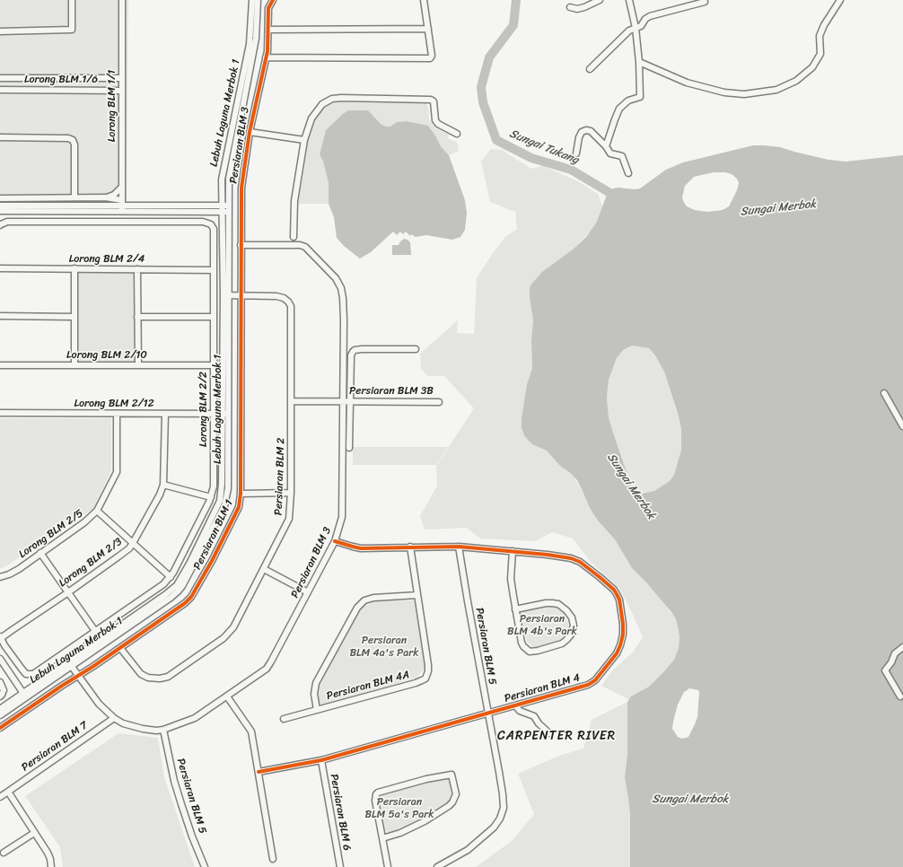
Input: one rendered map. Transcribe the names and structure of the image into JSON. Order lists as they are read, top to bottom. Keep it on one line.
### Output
{"streets":{"street":["Lorong BLM 1/6","Lorong BLM 1/1","Lebuh Laguna Merbok 1","Persiaran BLM 3","Lorong BLM 2/4","Lorong BLM 2/10","Persiaran BLM 3B","Lorong BLM 2/12","Lorong BLM 2/2","Persiaran BLM 2","Lorong BLM 2/5","Persiaran BLM 1","Lorong BLM 2/3","Persiaran BLM 5","Persiaran BLM 4A","Persiaran BLM 4","Persiaran BLM 7","Persiaran BLM 6"]},"crossings":[["Lorong BLM 1/6","Lorong BLM 1/1"],["Lebuh Laguna Merbok 1","Persiaran BLM 3"],["Lebuh Laguna Merbok 1","Lorong BLM 2/12"],["Lebuh Laguna Merbok 1","Persiaran BLM 2"],["Persiaran BLM 3","Persiaran BLM 3B"],["Persiaran BLM 3","Persiaran BLM 2"],["Persiaran BLM 3","Persiaran BLM 1"],["Persiaran BLM 3","Persiaran BLM 5"],["Persiaran BLM 3","Persiaran BLM 4"],["Persiaran BLM 3","Persiaran BLM 7"],["Lorong BLM 2/4","Lorong BLM 2/2"],["Lorong BLM 2/10","Lorong BLM 2/2"],["Persiaran BLM 3B","Persiaran BLM 2"],["Lorong BLM 2/12","Lorong BLM 2/2"],["Lorong BLM 2/12","Lorong BLM 2/5"],["Lorong BLM 2/12","Lorong BLM 2/3"],["Lorong BLM 2/2","Lorong BLM 2/3"],["Persiaran BLM 2","Persiaran BLM 1"],["Persiaran BLM 5","Persiaran BLM 4"],["Persiaran BLM 4A","Persiaran BLM 4"],["Persiaran BLM 4","Persiaran BLM 6"]],"districts":["CARPENTER RIVER"],"water":["Sungai Tukang","Sungai Merbok"],"parks":["Persiaran BLM 4b's Park","Persiaran BLM 4a's Park","Persiaran BLM 5a's Park"]}
